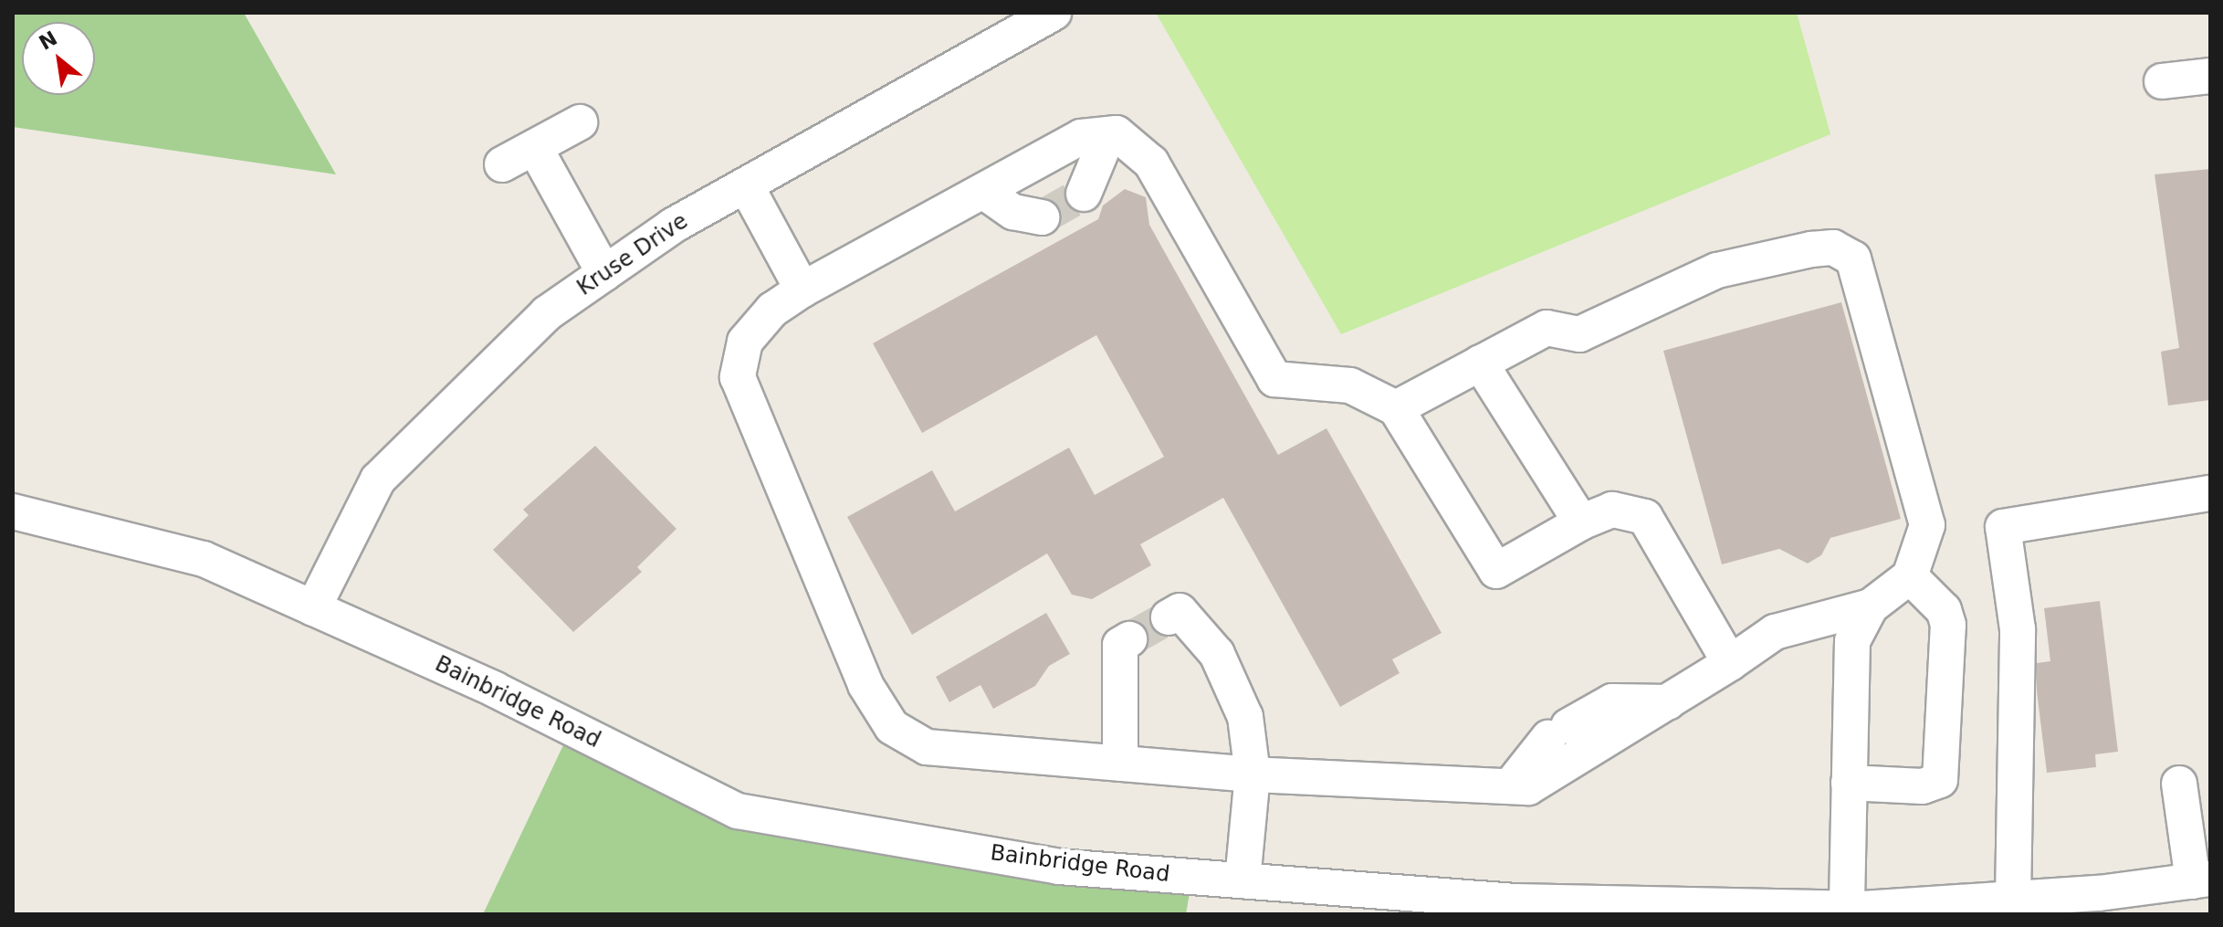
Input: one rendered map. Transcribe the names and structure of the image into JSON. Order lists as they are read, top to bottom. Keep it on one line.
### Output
{"streets":{"street":["Kruse Drive","Bainbridge Road"]},"crossings":[["Kruse Drive","Bainbridge Road"]],"north":"top left"}
